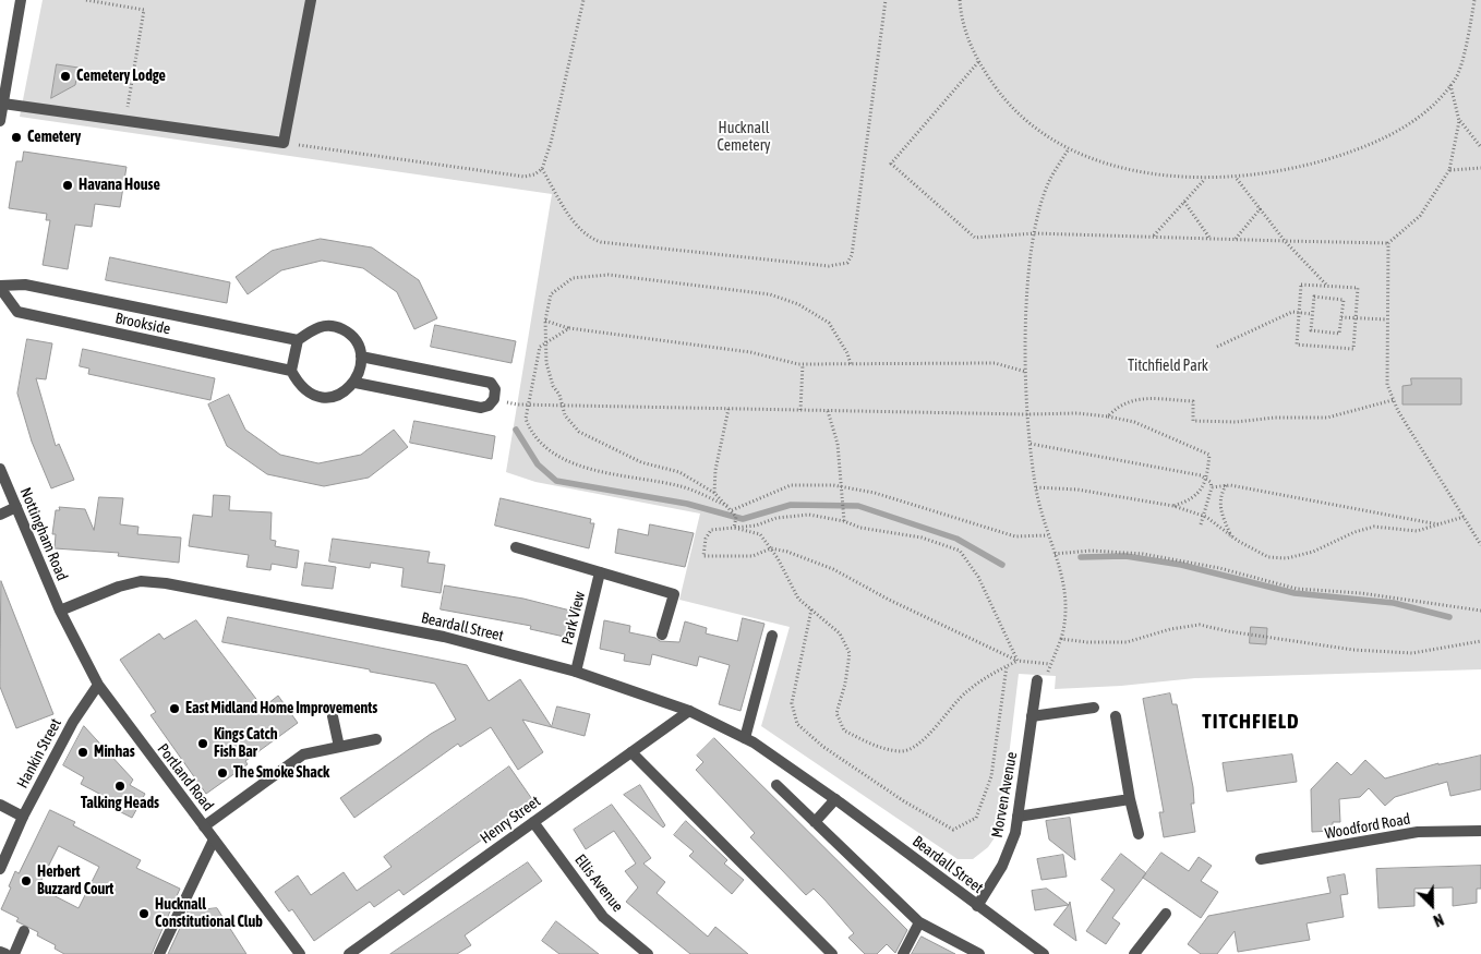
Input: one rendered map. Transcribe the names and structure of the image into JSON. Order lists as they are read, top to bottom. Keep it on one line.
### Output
{"streets":{"street":["Brookside","Nottingham Road","Park View","Beardall Street","Hankin Street","Portland Road","Morven Avenue","Henry Street","Woodford Road","Ellis Avenue"]},"crossings":[["Nottingham Road","Beardall Street"],["Nottingham Road","Portland Road"],["Park View","Beardall Street"],["Beardall Street","Portland Road"],["Beardall Street","Morven Avenue"],["Beardall Street","Henry Street"],["Hankin Street","Portland Road"],["Henry Street","Ellis Avenue"]],"districts":["TITCHFIELD"],"parks":["Hucknall Cemetery","Titchfield Park"],"places":["Cemetery Lodge","Cemetery","Havana House","East Midland Home Improvements","Kings Catch Fish Bar","Minhas","The Smoke Shack","Talking Heads","Herbert Buzzard Court","Hucknall Constitutional Club"],"north":"bottom right"}
